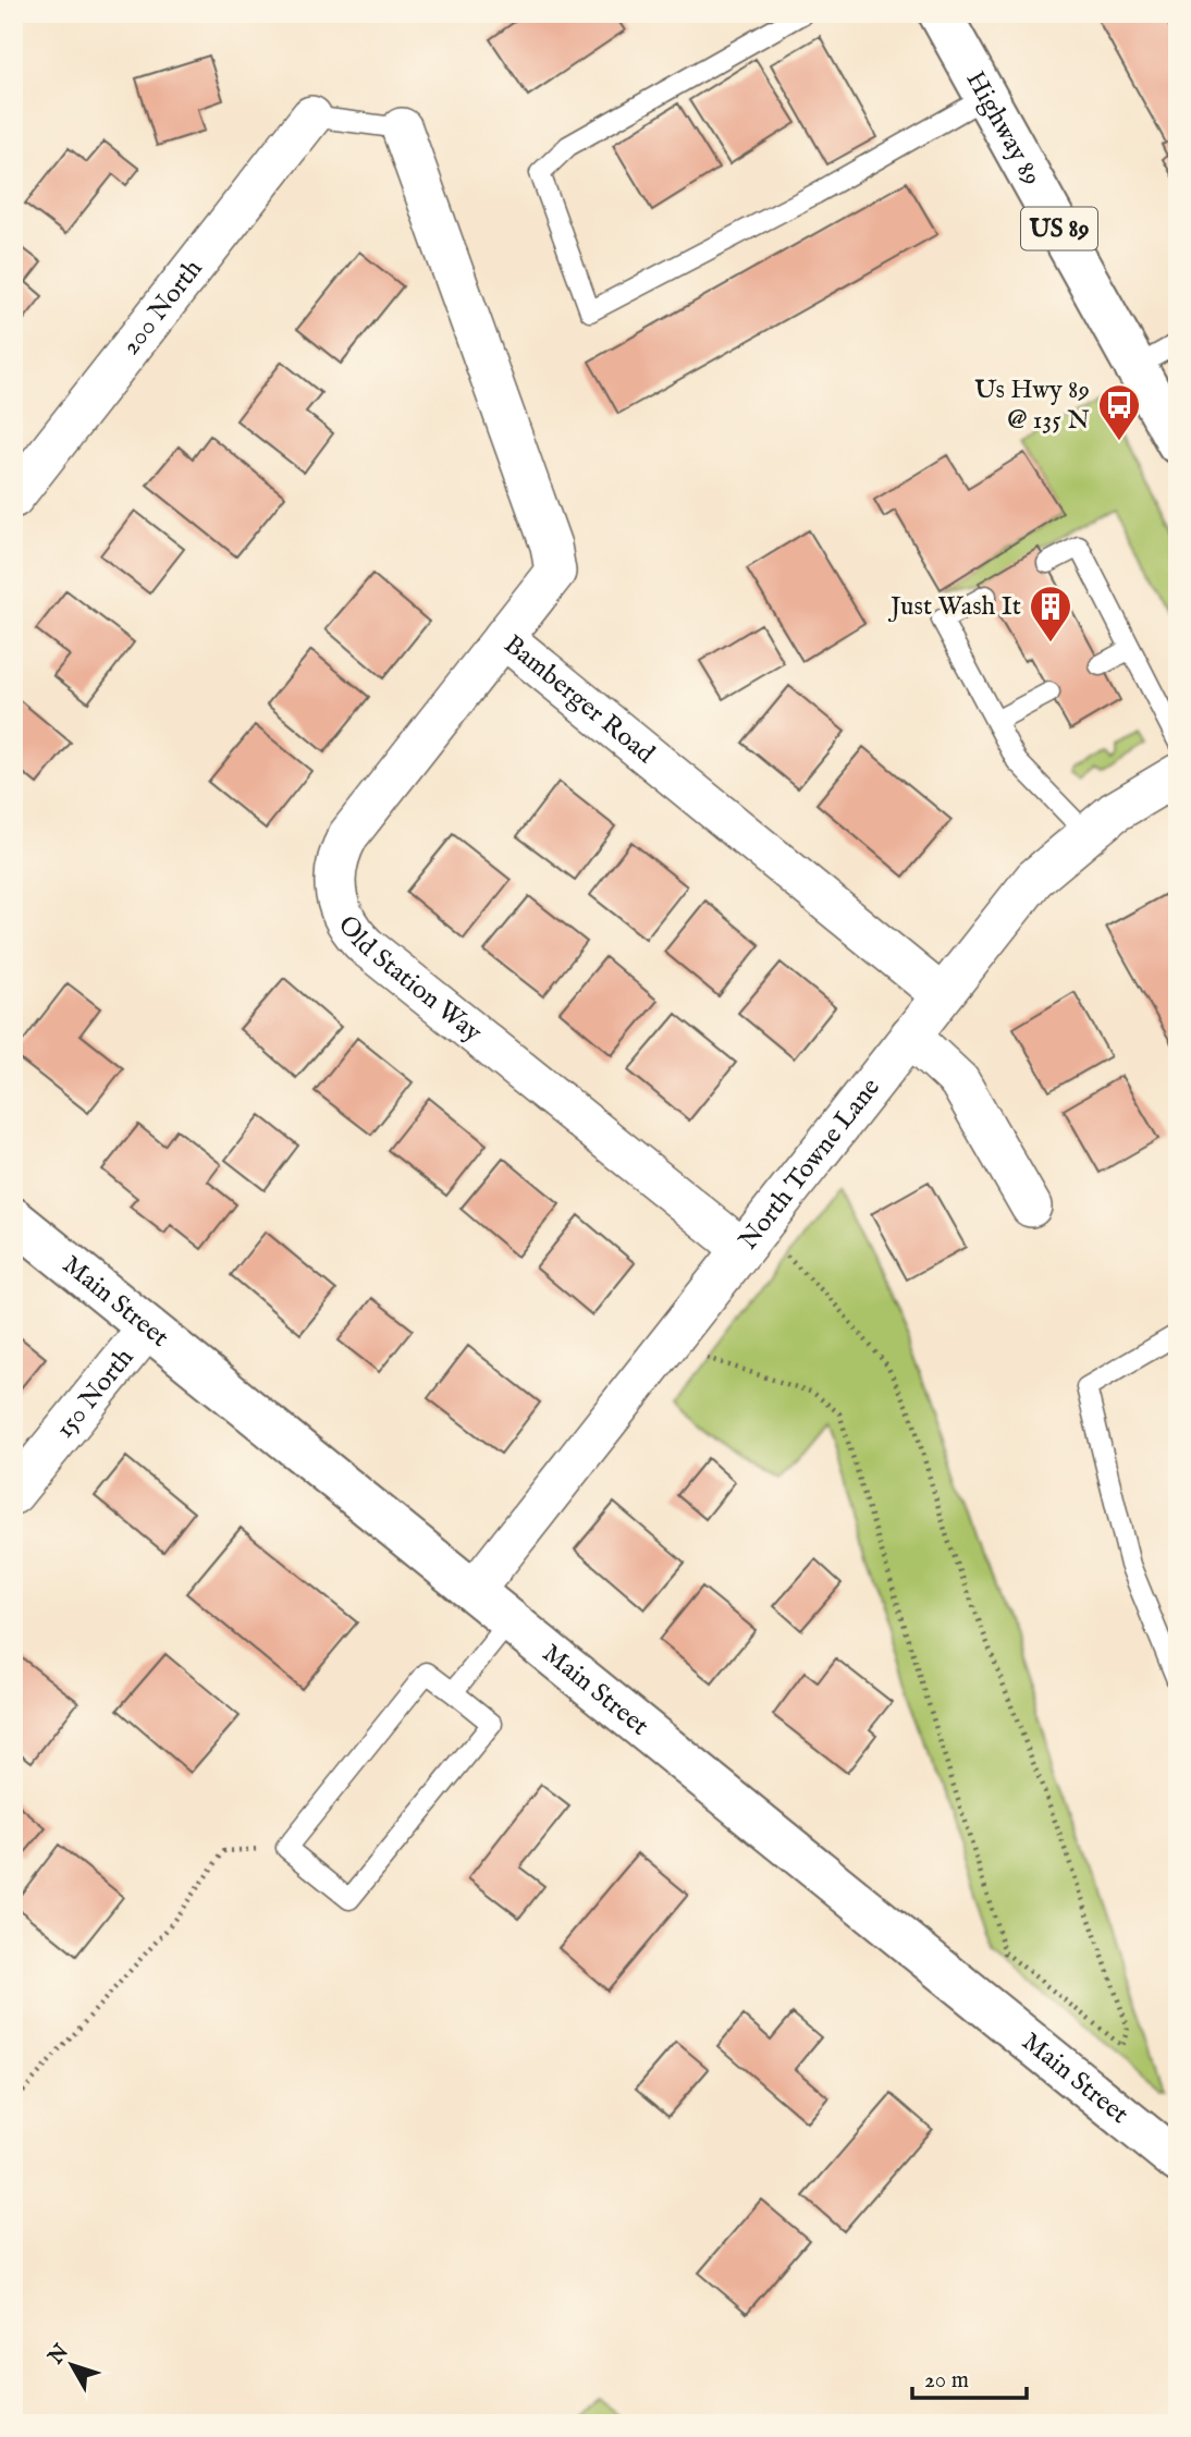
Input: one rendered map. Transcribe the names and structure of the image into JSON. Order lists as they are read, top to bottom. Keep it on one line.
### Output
{"streets":{"street":["Highway 89","US 89","200 North","Bamberger Road","Old Station Way","North Towne Lane","Main Street","150 North"]},"crossings":[["Bamberger Road","Old Station Way"],["Bamberger Road","North Towne Lane"],["Old Station Way","North Towne Lane"],["North Towne Lane","Main Street"],["Main Street","150 North"]],"places":{"bus stop":["Us Hwy 89 @ 135 N"],"building":["Just Wash It"]},"scale_bar":"20 m","north":"top left"}
